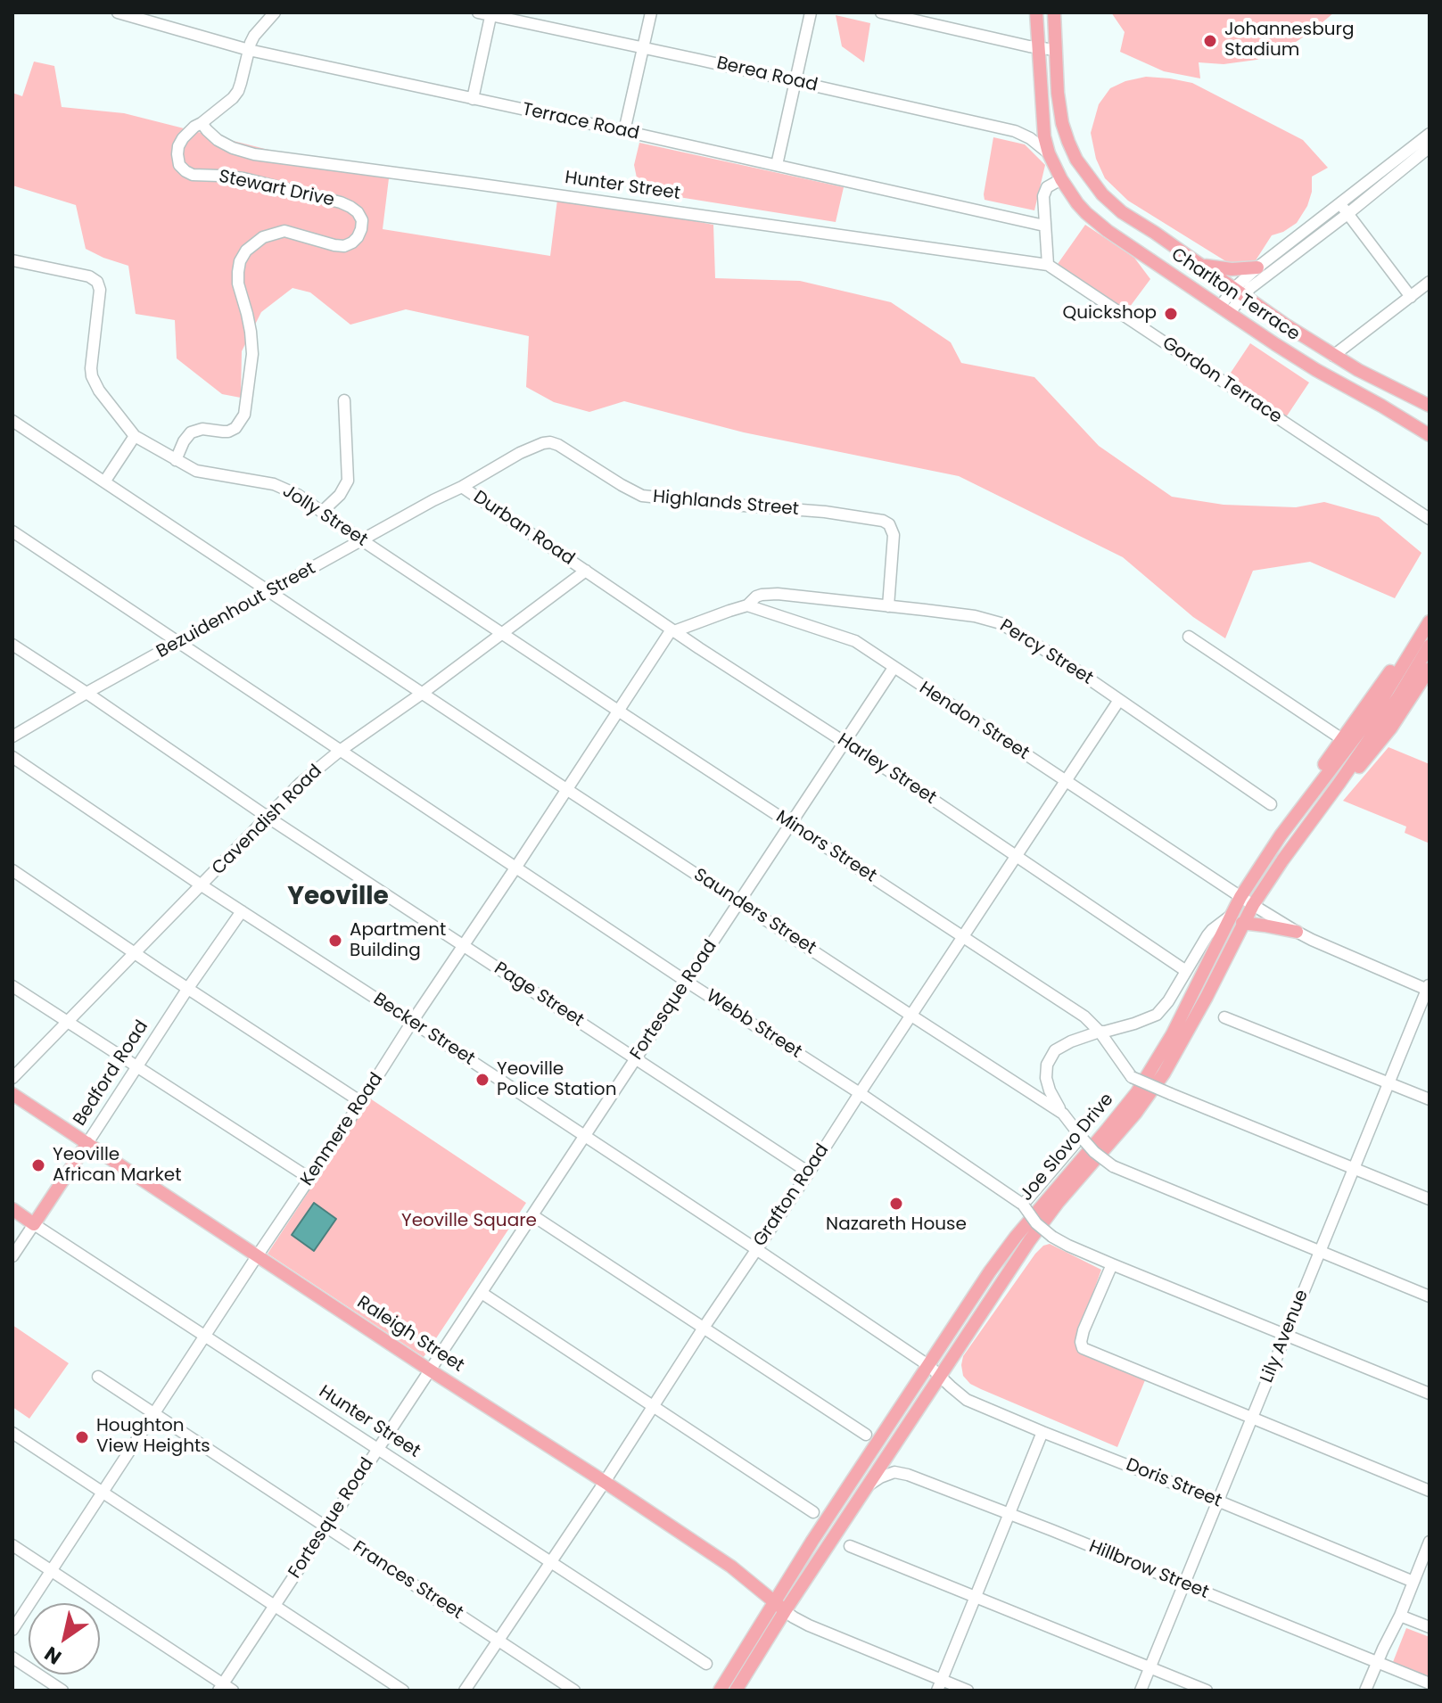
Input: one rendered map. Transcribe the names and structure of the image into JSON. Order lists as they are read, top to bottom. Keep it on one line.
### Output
{"streets":{"main road":["Hunter Street","Charlton Terrace","Bedford Road","Joe Slovo Drive","Raleigh Street"],"street":["Berea Road","Terrace Road","Stewart Drive","Gordon Terrace","Highlands Street","Jolly Street","Durban Road","Bezuidenhout Street","Percy Street","Hendon Street","Harley Street","Cavendish Road","Minors Street","Saunders Street","Page Street","Fortesque Road","Webb Street","Becker Street","Kenmere Road","Grafton Road","Lily Avenue","Doris Street","Hillbrow Street","Frances Street"]},"crossings":[["Berea Road","Charlton Terrace"],["Hunter Street","Stewart Drive"],["Hunter Street","Gordon Terrace"],["Hunter Street","Fortesque Road"],["Hunter Street","Bedford Road"],["Hunter Street","Kenmere Road"],["Hunter Street","Grafton Road"],["Stewart Drive","Jolly Street"],["Highlands Street","Durban Road"],["Highlands Street","Bezuidenhout Street"],["Highlands Street","Percy Street"],["Jolly Street","Bezuidenhout Street"],["Jolly Street","Cavendish Road"],["Jolly Street","Minors Street"],["Durban Road","Bezuidenhout Street"],["Durban Road","Harley Street"],["Durban Road","Cavendish Road"],["Bezuidenhout Street","Saunders Street"],["Bezuidenhout Street","Page Street"],["Bezuidenhout Street","Webb Street"],["Percy Street","Hendon Street"],["Percy Street","Grafton Road"],["Hendon Street","Fortesque Road"],["Hendon Street","Joe Slovo Drive"],["Hendon Street","Grafton Road"],["Hendon Street","Lily Avenue"],["Harley Street","Cavendish Road"],["Harley Street","Fortesque Road"],["Harley Street","Kenmere Road"],["Harley Street","Grafton Road"],["Cavendish Road","Minors Street"],["Cavendish Road","Saunders Street"],["Cavendish Road","Page Street"],["Cavendish Road","Webb Street"],["Cavendish Road","Becker Street"],["Minors Street","Fortesque Road"],["Minors Street","Kenmere Road"],["Minors Street","Grafton Road"],["Minors Street","Lily Avenue"],["Saunders Street","Fortesque Road"],["Saunders Street","Kenmere Road"],["Saunders Street","Grafton Road"],["Saunders Street","Lily Avenue"],["Page Street","Fortesque Road"],["Page Street","Kenmere Road"],["Page Street","Grafton Road"],["Fortesque Road","Webb Street"],["Fortesque Road","Becker Street"],["Fortesque Road","Raleigh Street"],["Fortesque Road","Frances Street"],["Webb Street","Kenmere Road"],["Webb Street","Grafton Road"],["Webb Street","Lily Avenue"],["Becker Street","Bedford Road"],["Becker Street","Kenmere Road"],["Becker Street","Joe Slovo Drive"],["Becker Street","Grafton Road"],["Becker Street","Doris Street"],["Bedford Road","Raleigh Street"],["Kenmere Road","Raleigh Street"],["Kenmere Road","Frances Street"],["Joe Slovo Drive","Raleigh Street"],["Joe Slovo Drive","Doris Street"],["Joe Slovo Drive","Hillbrow Street"],["Grafton Road","Raleigh Street"],["Grafton Road","Frances Street"],["Lily Avenue","Doris Street"],["Lily Avenue","Hillbrow Street"]],"districts":["Yeoville"],"parks":["Yeoville Square"],"places":["Johannesburg Stadium","Quickshop","Apartment Building","Yeoville Police Station","Yeoville African Market","Nazareth House","Houghton View Heights"],"north":"bottom left"}
